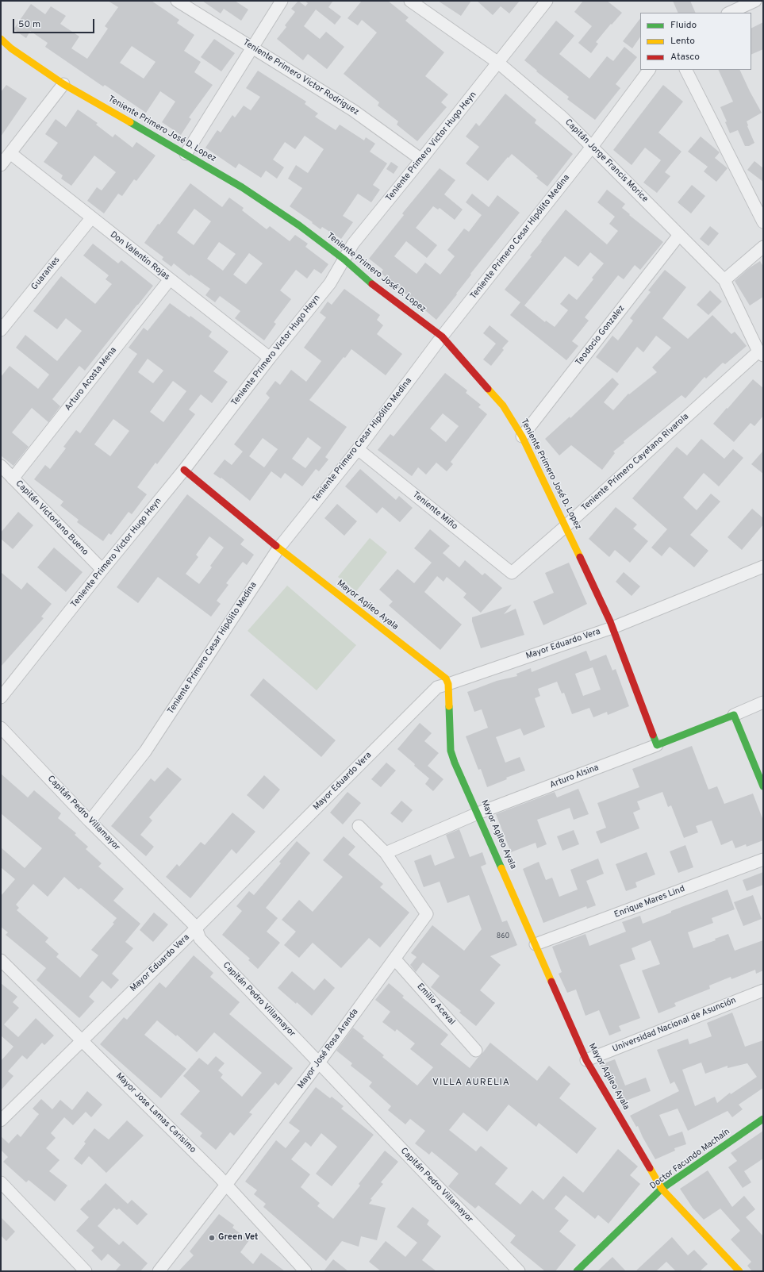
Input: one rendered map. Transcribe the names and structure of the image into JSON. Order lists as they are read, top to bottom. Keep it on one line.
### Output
{"streets":{"street":["Teniente Primero Victor Rodriguez","Teniente Primero José D. Lopez","Teniente Primero Victor Hugo Heyn","Capitán Jorge Francis Morice","Teniente Primero Cesar Hipólito Medina","Don Valentin Rojas","Guaranies","Teodocio Gonzalez","Arturo Acosta Mena","Teniente Primero Cayetano RIvarola","Teniente Miño","Capitán Victoriano Bueno","Mayor Agileo Ayala","Mayor Eduardo Vera","Arturo Alsina","Capitán Pedro Villamayor","Enrique Mares Lind","Emilio Aceval","Universidad Nacional de Asunción","Mayor José Rosa Aranda","Mayor Jose Lamas Carisimo","Doctor Facundo Machaín"]},"crossings":[["Teniente Primero Victor Rodriguez","Teniente Primero Victor Hugo Heyn"],["Teniente Primero José D. Lopez","Teniente Primero Victor Hugo Heyn"],["Teniente Primero José D. Lopez","Teniente Primero Cesar Hipólito Medina"],["Teniente Primero José D. Lopez","Teodocio Gonzalez"],["Teniente Primero José D. Lopez","Teniente Primero Cayetano RIvarola"],["Teniente Primero José D. Lopez","Mayor Eduardo Vera"],["Teniente Primero José D. Lopez","Arturo Alsina"],["Teniente Primero Victor Hugo Heyn","Capitán Jorge Francis Morice"],["Teniente Primero Victor Hugo Heyn","Don Valentin Rojas"],["Teniente Primero Victor Hugo Heyn","Capitán Victoriano Bueno"],["Teniente Primero Victor Hugo Heyn","Mayor Agileo Ayala"],["Capitán Jorge Francis Morice","Teniente Primero Cesar Hipólito Medina"],["Capitán Jorge Francis Morice","Teodocio Gonzalez"],["Capitán Jorge Francis Morice","Teniente Primero Cayetano RIvarola"],["Teniente Primero Cesar Hipólito Medina","Teniente Miño"],["Teniente Primero Cesar Hipólito Medina","Mayor Agileo Ayala"],["Teniente Primero Cesar Hipólito Medina","Capitán Pedro Villamayor"],["Don Valentin Rojas","Guaranies"],["Don Valentin Rojas","Arturo Acosta Mena"],["Arturo Acosta Mena","Capitán Victoriano Bueno"],["Teniente Primero Cayetano RIvarola","Teniente Miño"],["Mayor Agileo Ayala","Mayor Eduardo Vera"],["Mayor Agileo Ayala","Arturo Alsina"],["Mayor Agileo Ayala","Enrique Mares Lind"],["Mayor Agileo Ayala","Universidad Nacional de Asunción"],["Mayor Agileo Ayala","Doctor Facundo Machaín"],["Mayor Eduardo Vera","Capitán Pedro Villamayor"],["Mayor Eduardo Vera","Mayor Jose Lamas Carisimo"],["Arturo Alsina","Mayor José Rosa Aranda"],["Capitán Pedro Villamayor","Mayor José Rosa Aranda"],["Emilio Aceval","Mayor José Rosa Aranda"],["Mayor José Rosa Aranda","Mayor Jose Lamas Carisimo"]],"districts":["VILLA AURELIA"],"places":["Green Vet"],"house_numbers":["860"],"legend":["Fluido","Lento","Atasco"],"scale_bar":"50 m"}
